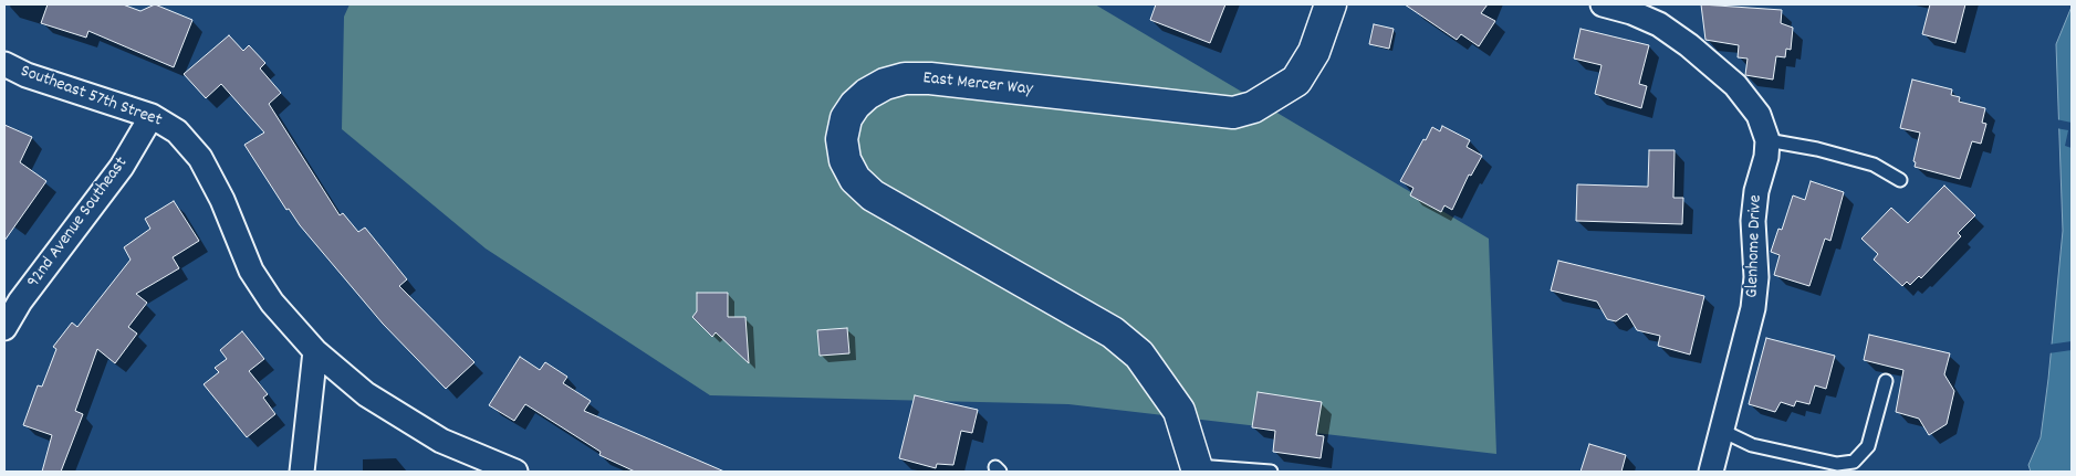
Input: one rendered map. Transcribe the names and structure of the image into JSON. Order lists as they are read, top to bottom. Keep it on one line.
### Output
{"streets":{"street":["East Mercer Way","Southeast 57th Street","92nd Avenue Southeast","Glenhome Drive"]},"crossings":[["Southeast 57th Street","92nd Avenue Southeast"]]}
